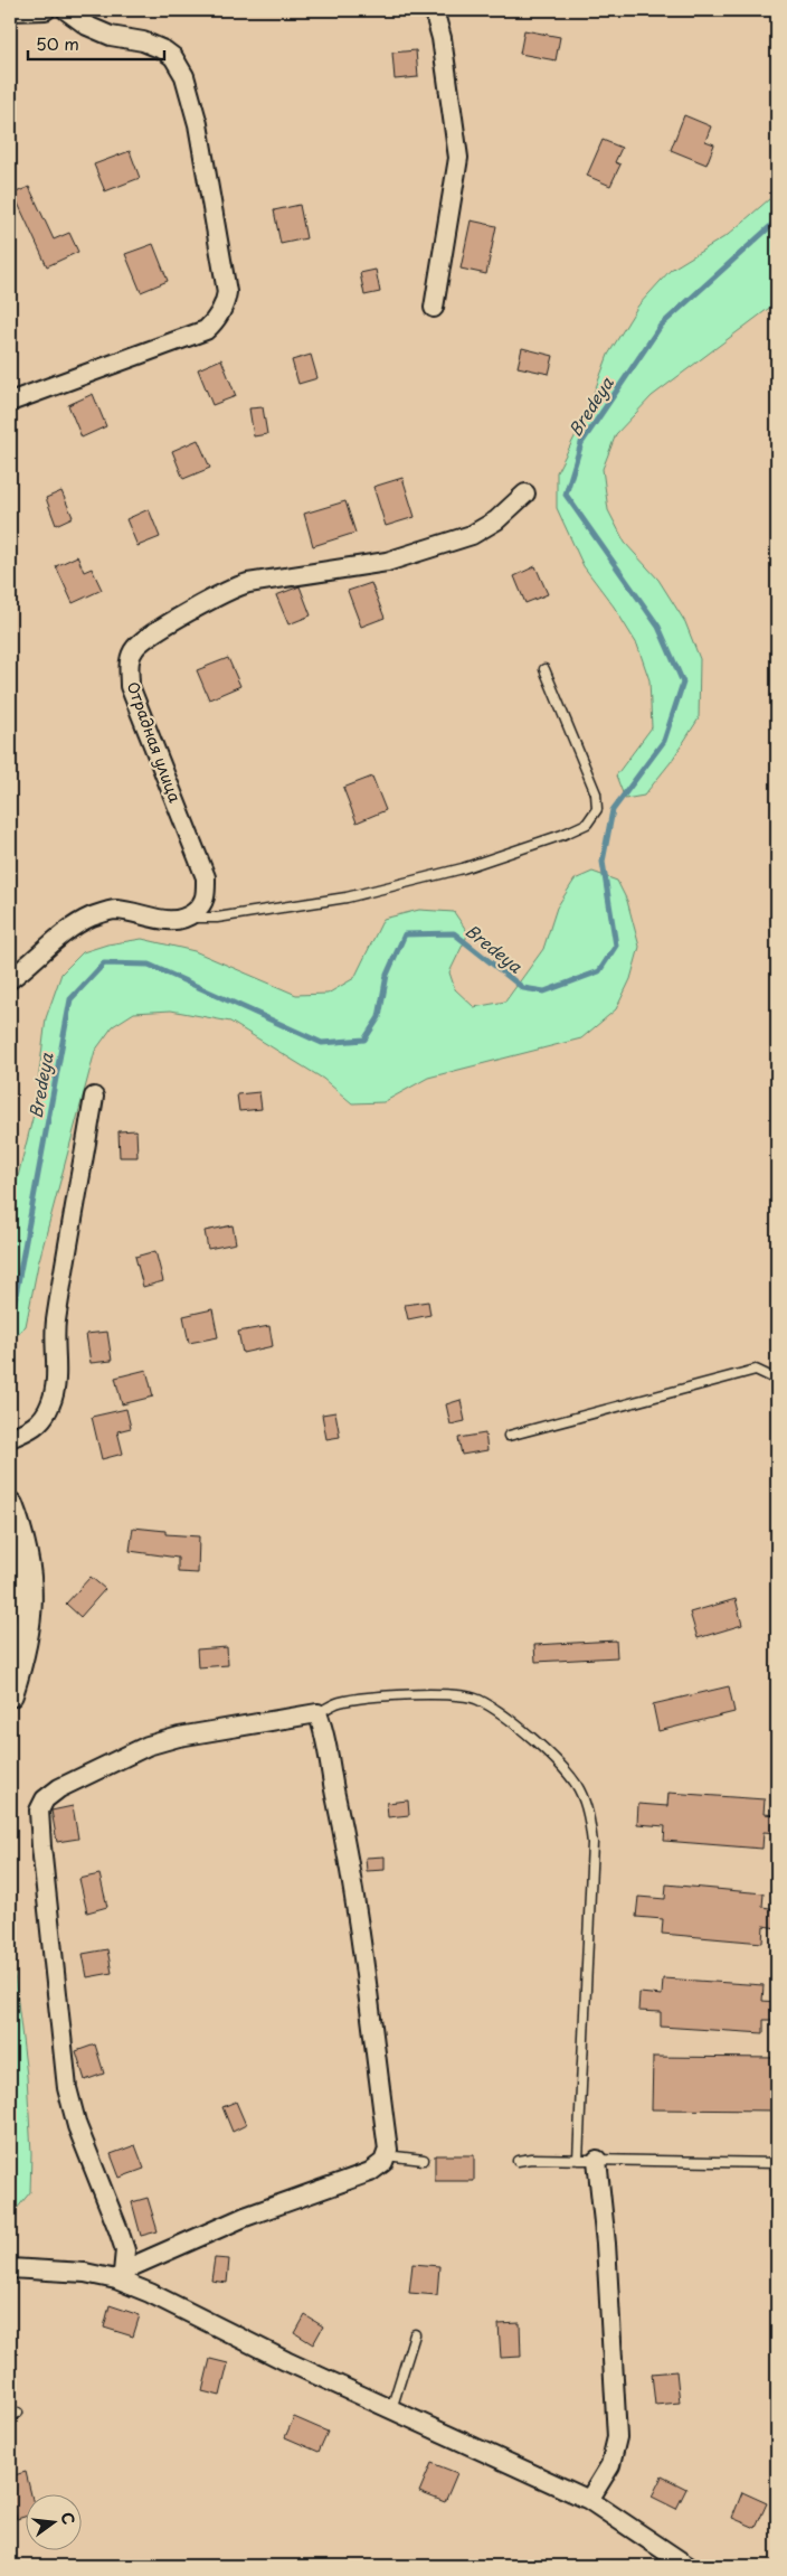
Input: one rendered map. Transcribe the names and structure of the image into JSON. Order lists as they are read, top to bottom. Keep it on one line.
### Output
{"streets":{"street":["Отрадная улица"]},"water":["Bredeya"],"scale_bar":"50 m","north":"right"}
